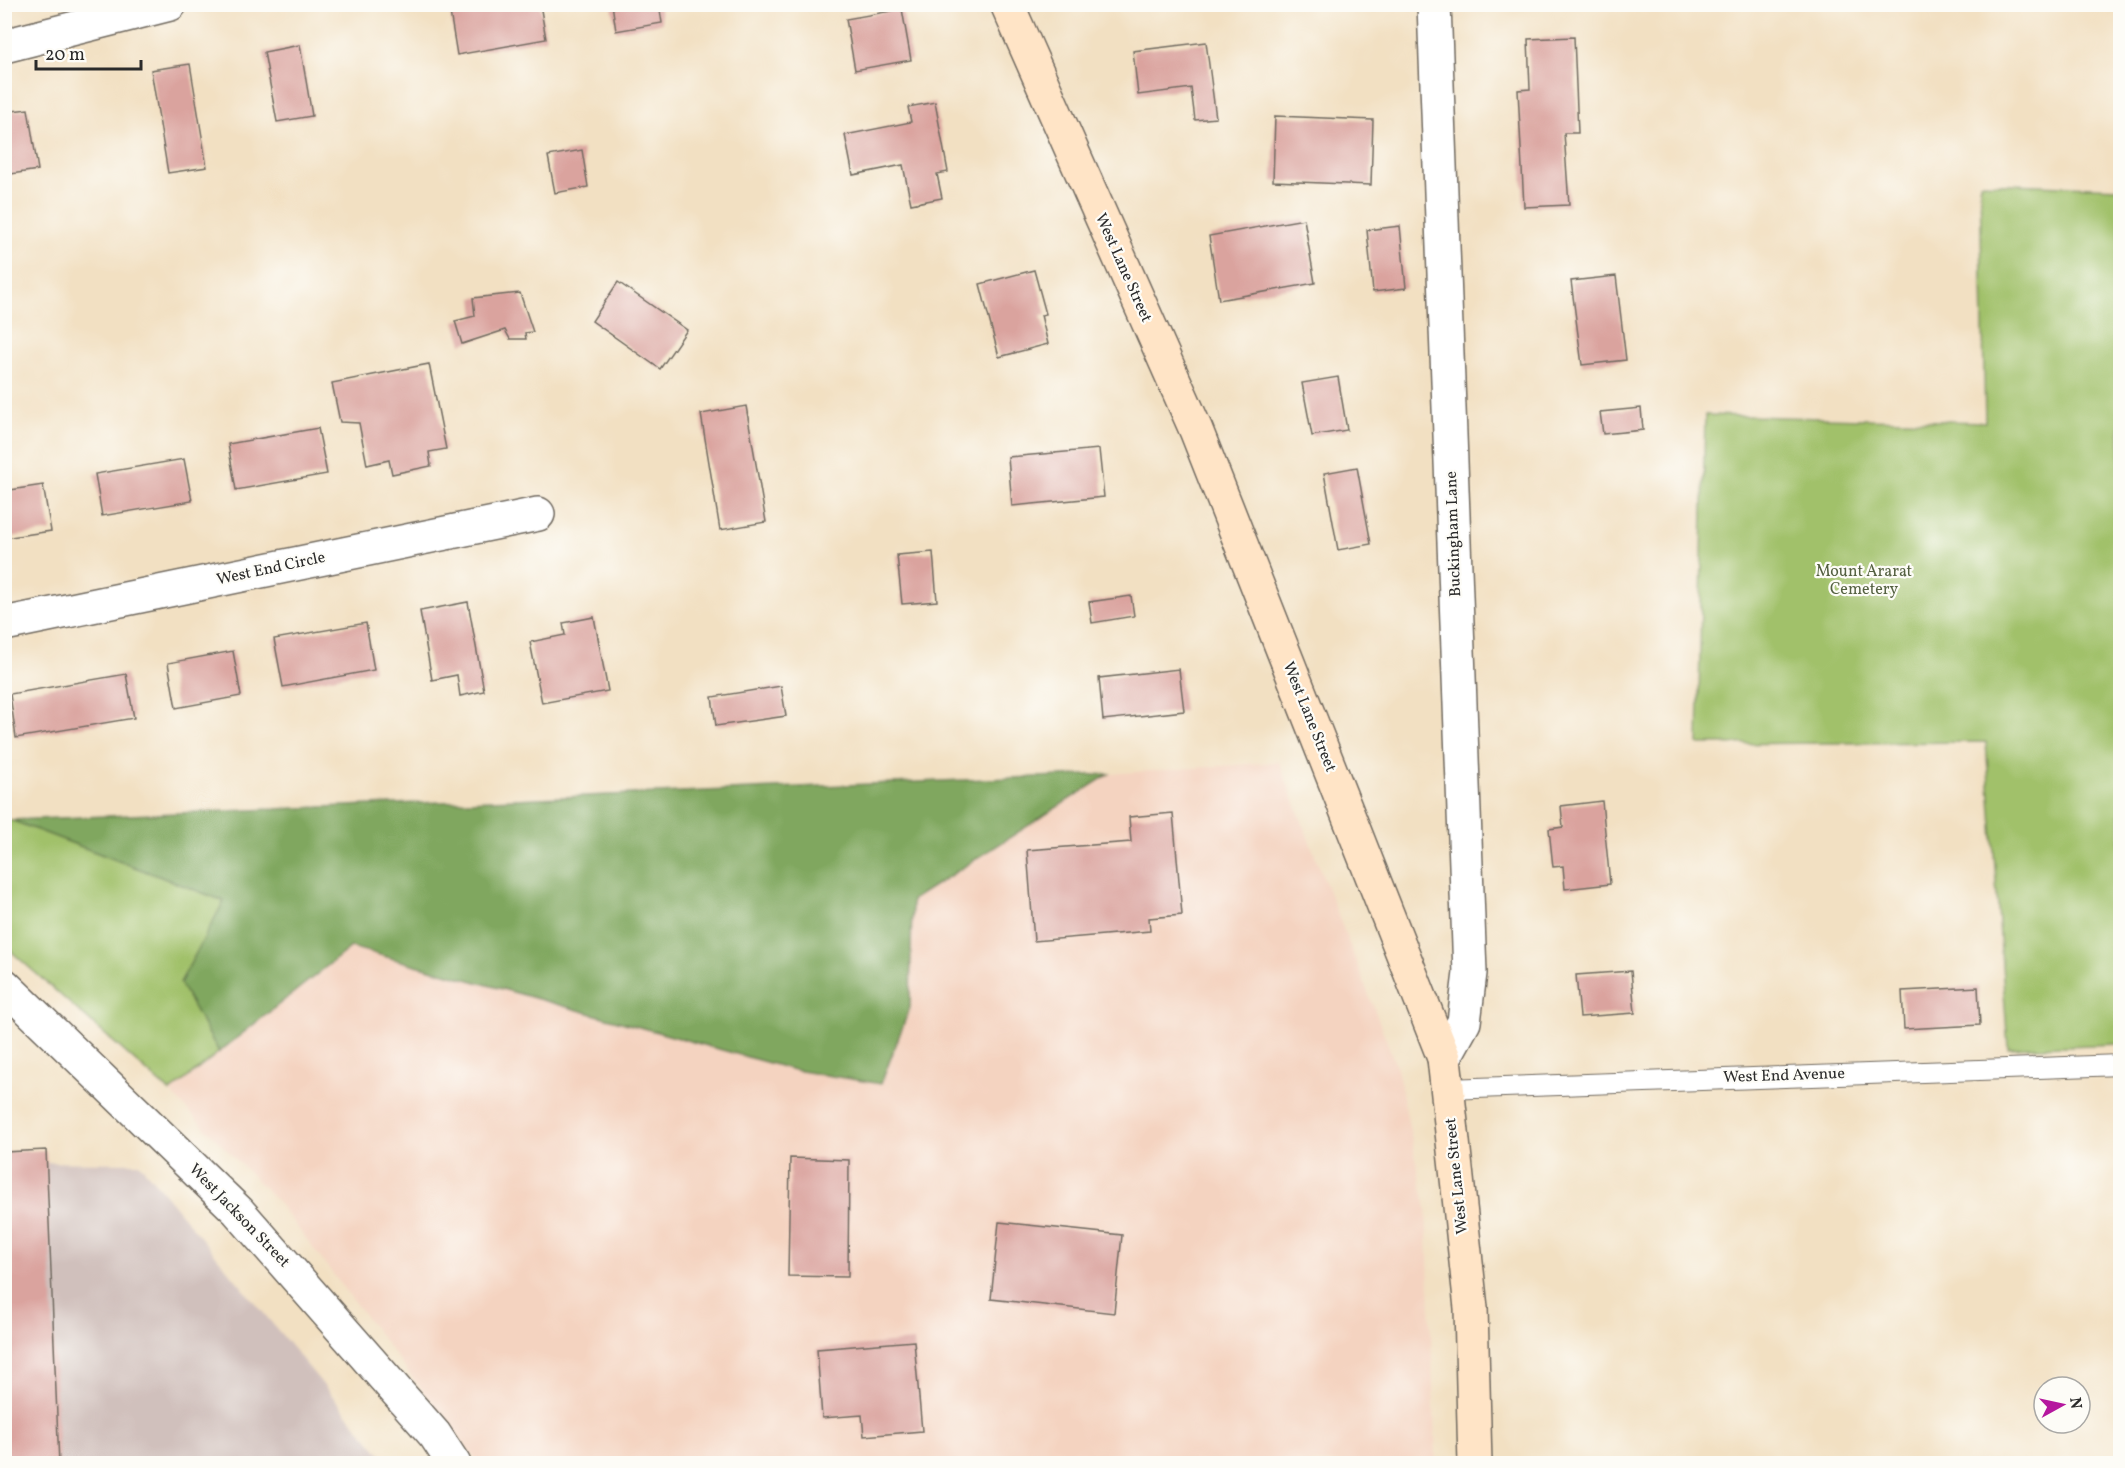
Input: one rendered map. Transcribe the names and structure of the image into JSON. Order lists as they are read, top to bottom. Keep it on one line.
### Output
{"streets":{"street":["West Lane Street","Buckingham Lane","West End Circle","West Jackson Street"],"lane":["West End Avenue"]},"crossings":[["West Lane Street","Buckingham Lane"],["West Lane Street","West End Avenue"],["Buckingham Lane","West End Avenue"]],"parks":["Mount Ararat Cemetery"],"scale_bar":"20 m","north":"right"}
